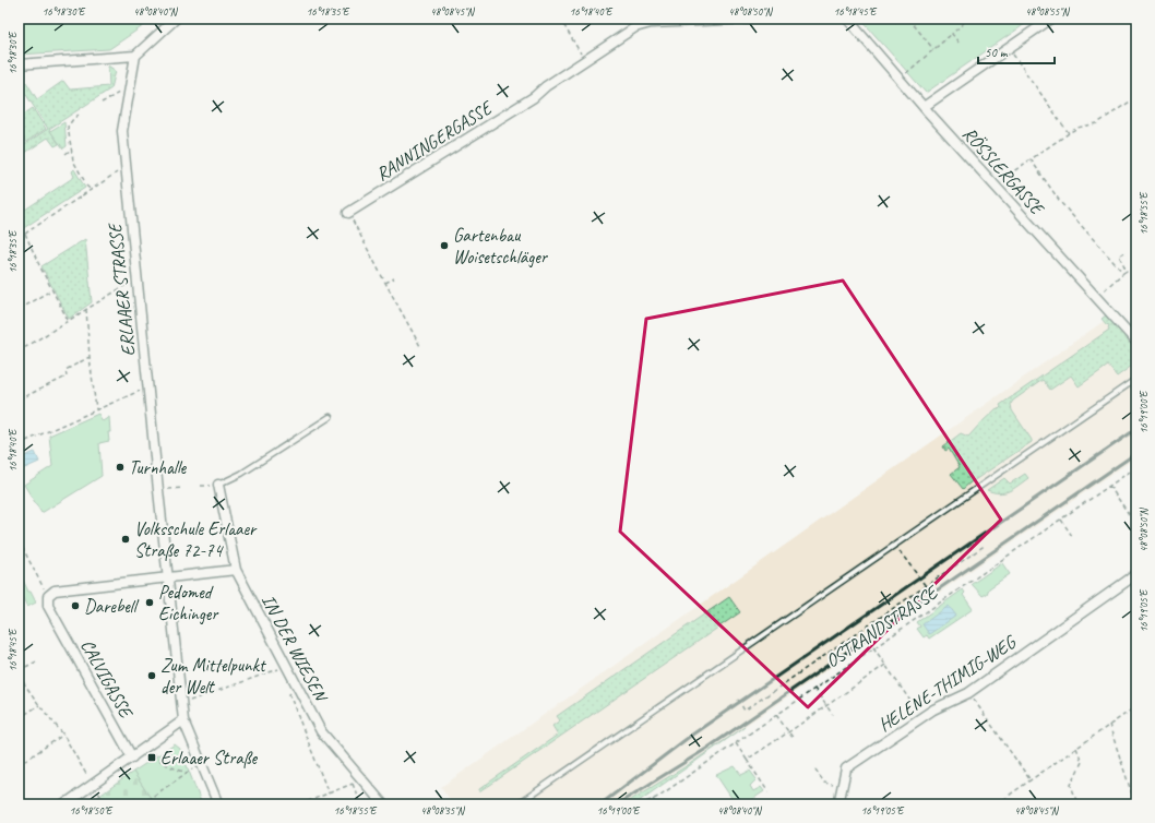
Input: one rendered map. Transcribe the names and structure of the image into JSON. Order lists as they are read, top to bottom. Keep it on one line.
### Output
{"streets":{"street":["RANNINGERGASSE","RÖSSLERGASSE","ERLAAER STRASSE","IN DER WIESEN","CALVIGASSE","HELENE-THIMIG-WEG"],"path":["OSTRANDSTRASSE"]},"places":{"other":["Gartenbau Woisetschläger","Turnhalle","Volksschule Erlaaer Straße 72-74","Pedomed Eichinger","Darebell","Zum Mittelpunkt der Welt"],"transit":["Erlaaer Straße"]},"scale_bar":"50 m","coordinates":["16°18'30\"E","48°08'40\"N","16°18'35\"E","48°08'45\"N","16°18'40\"E","48°08'50\"N","16°18'45\"E","48°08'55\"N","16°18'55\"E","16°19'00\"E","16°19'05\"E","16°18'50\"E","48°08'35\"N"]}
